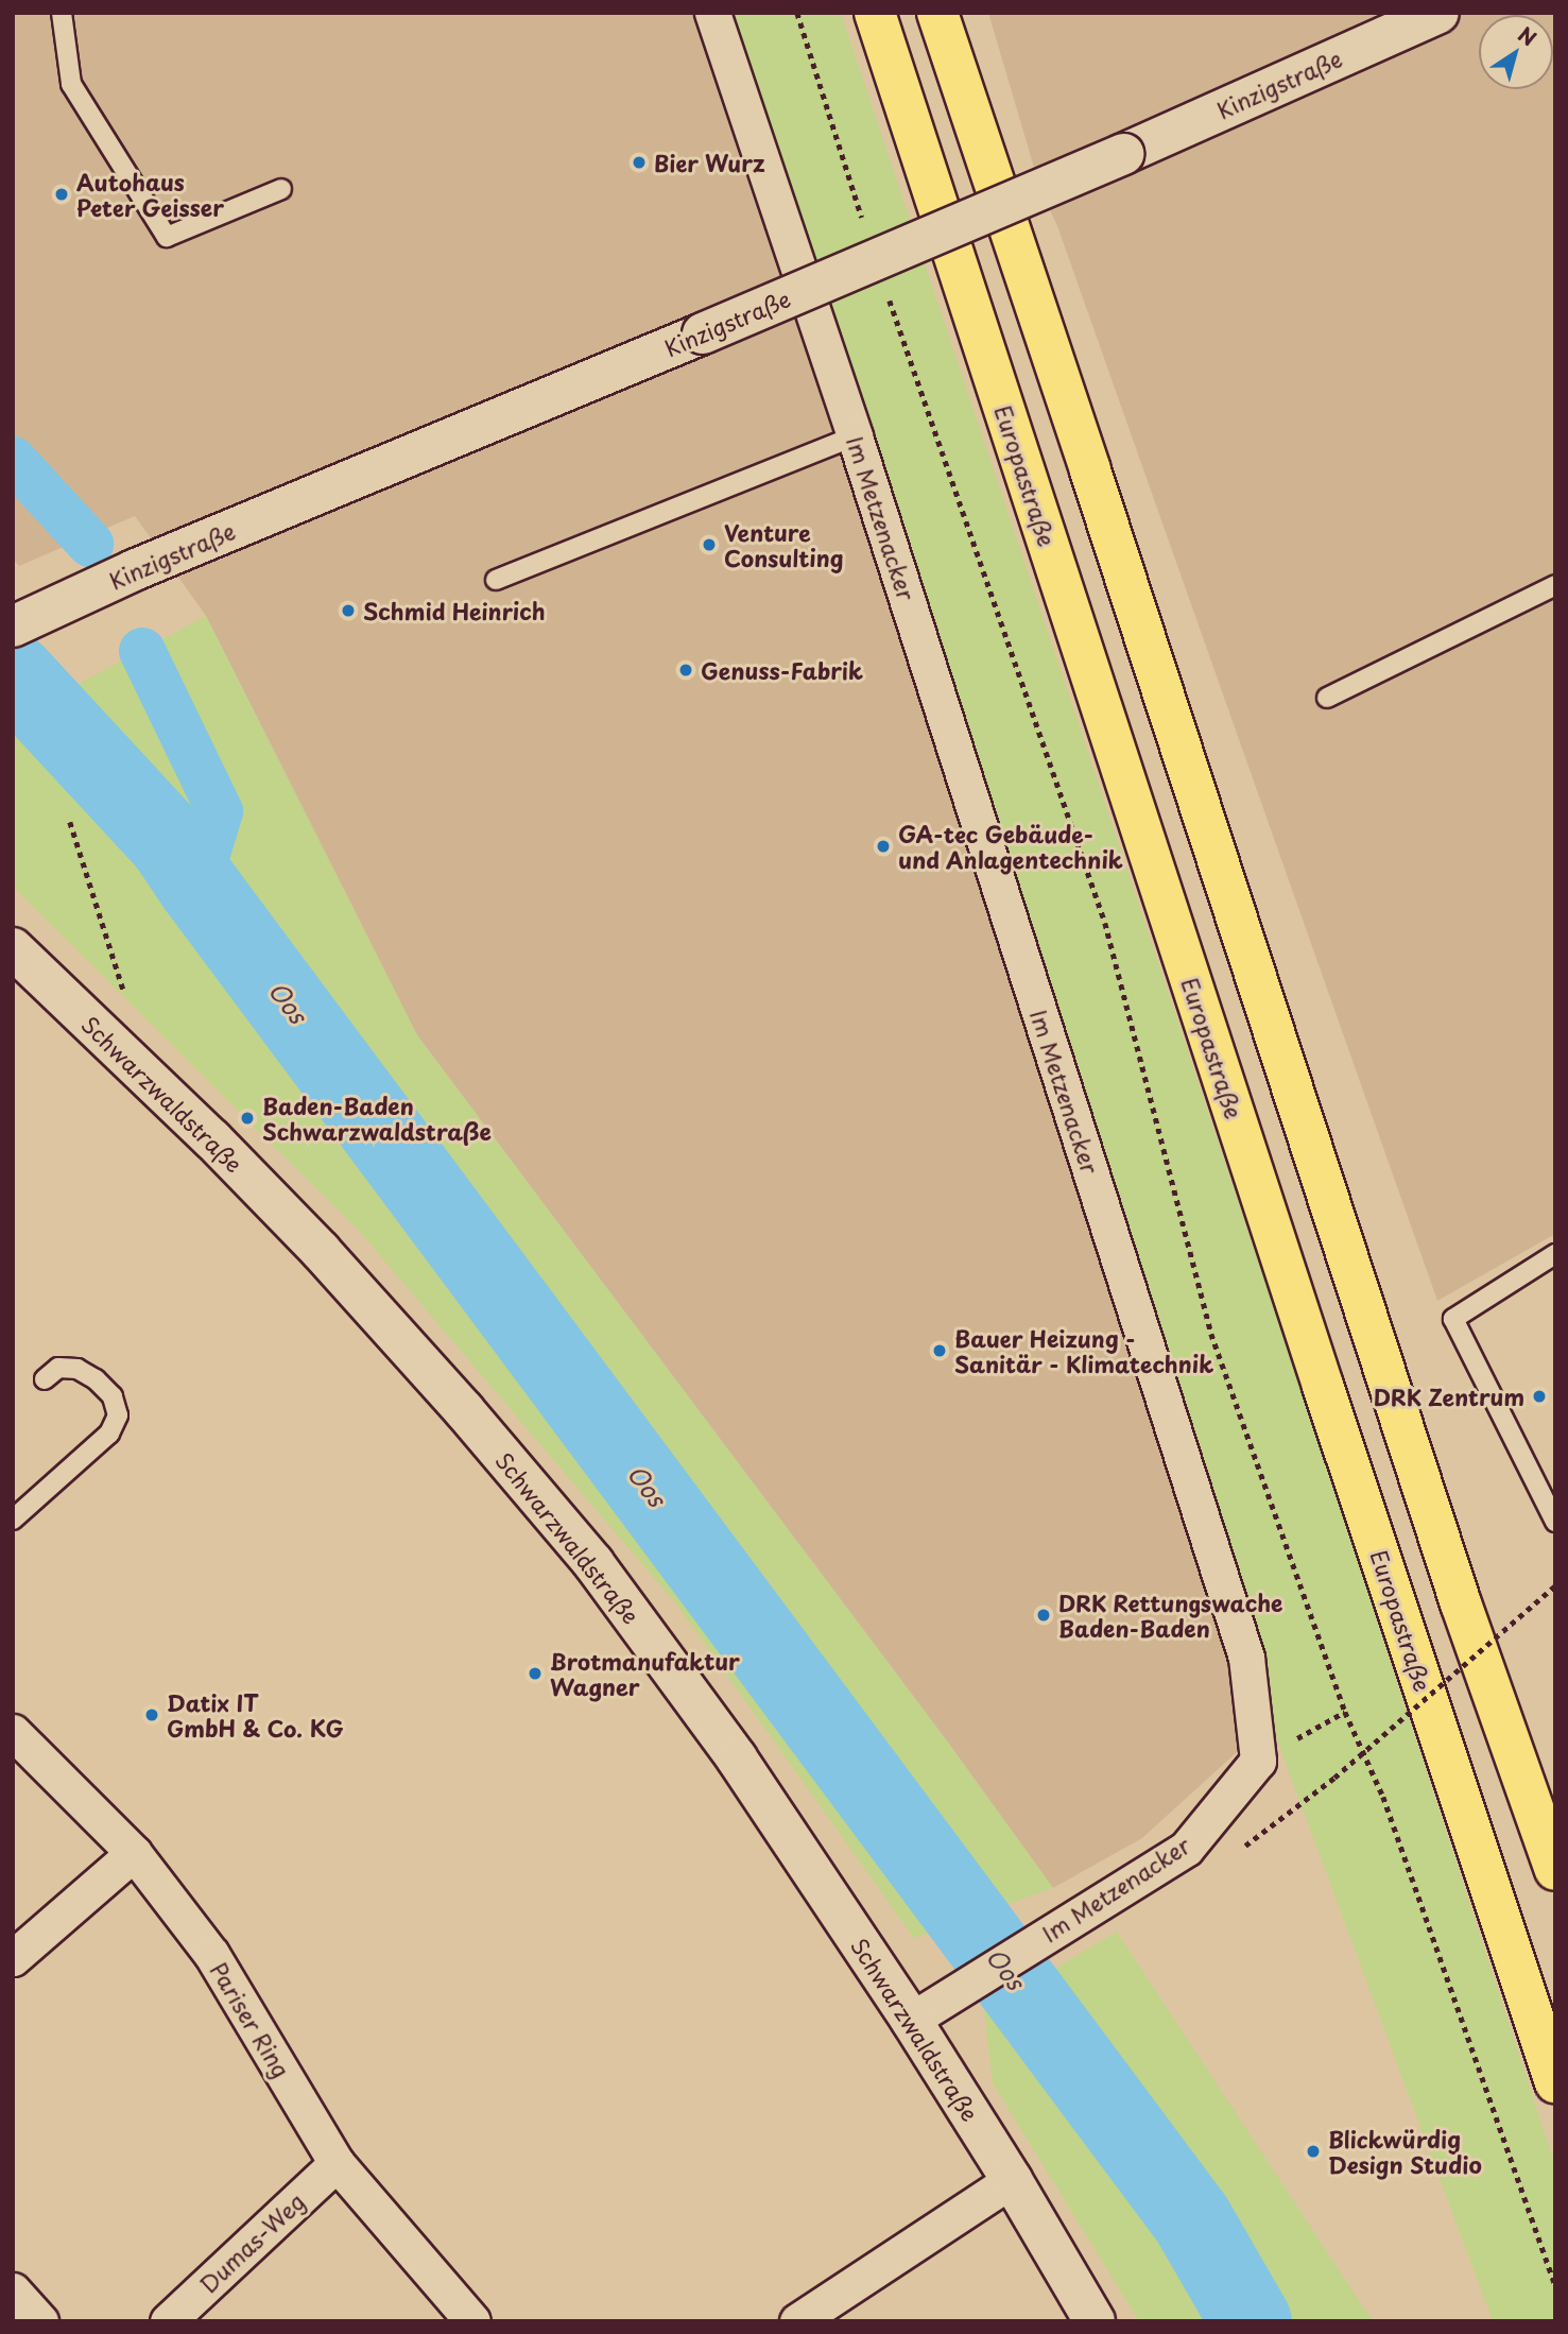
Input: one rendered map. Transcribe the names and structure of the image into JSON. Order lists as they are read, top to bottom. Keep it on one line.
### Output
{"streets":{"main road":["Europastraße"],"street":["Kinzigstraße","Im Metzenacker","Schwarzwaldstraße","Pariser Ring","Dumas-Weg"]},"crossings":[["Im Metzenacker","Schwarzwaldstraße"],["Pariser Ring","Dumas-Weg"]],"water":["Oos"],"places":["Bier Wurz","Autohaus Peter Geisser","Venture Consulting","Schmid Heinrich","Genuss-Fabrik","GA-tec Gebäude- und Anlagentechnik","Baden-Baden Schwarzwaldstraße","Bauer Heizung - Sanitär - Klimatechnik","DRK Zentrum","DRK Rettungswache Baden-Baden","Brotmanufaktur Wagner","Datix IT GmbH & Co. KG","Blickwürdig Design Studio"],"north":"top right"}
